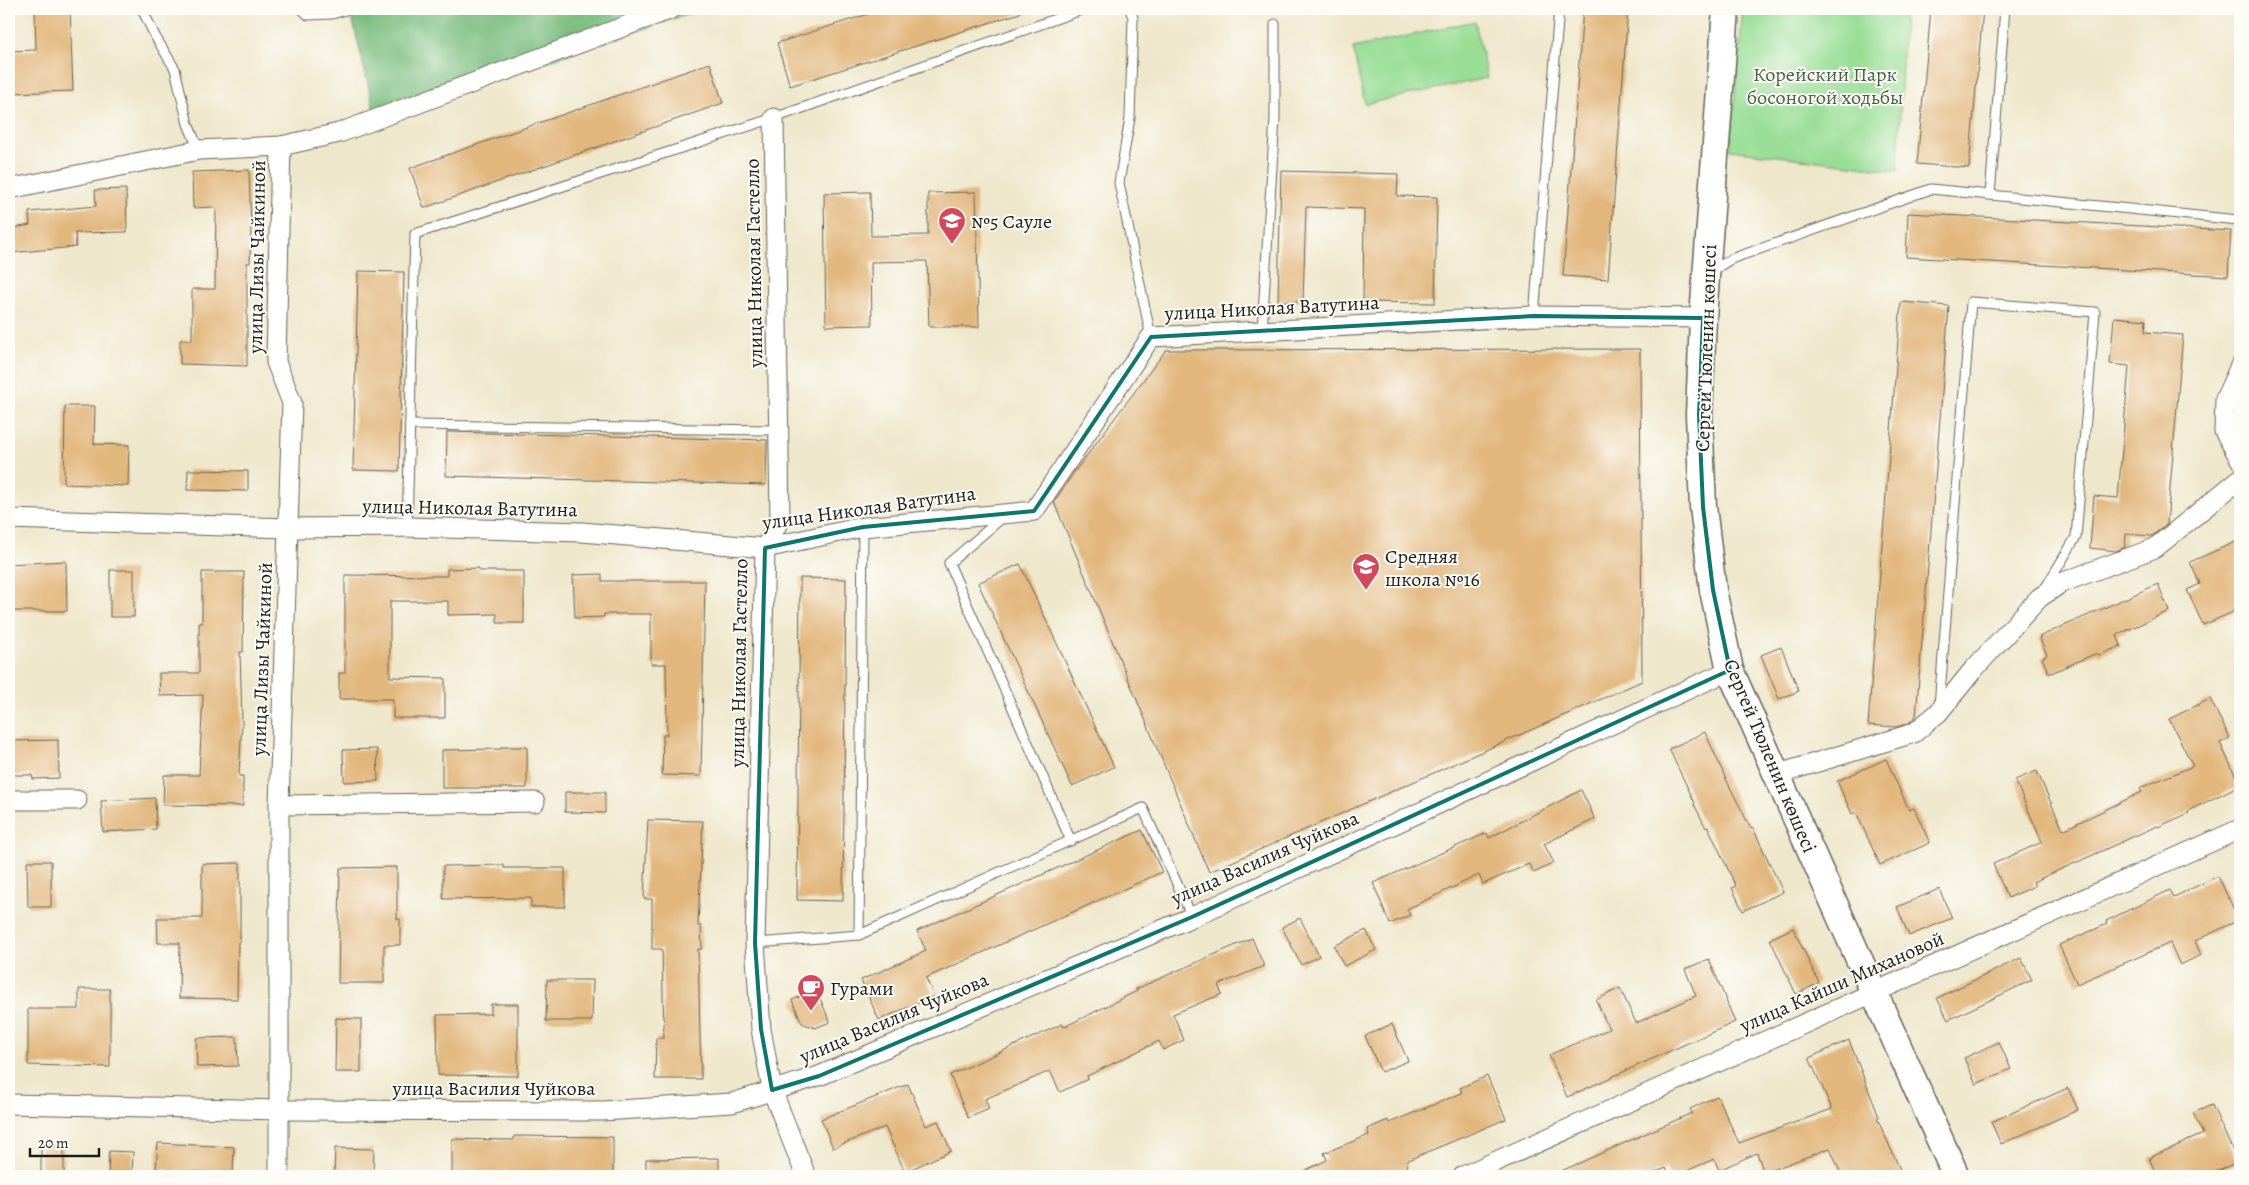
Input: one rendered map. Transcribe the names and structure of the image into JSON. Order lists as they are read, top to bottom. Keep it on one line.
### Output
{"streets":{"main road":["Сергей Тюленин көшесі"],"street":["улица Лизы Чайкиной","улица Николая Гастелло","улица Николая Ватутина","улица Василия Чуйкова","улица Кайши Михановой"]},"crossings":[["улица Лизы Чайкиной","улица Николая Ватутина"],["улица Лизы Чайкиной","улица Василия Чуйкова"],["улица Николая Гастелло","улица Николая Ватутина"],["улица Николая Гастелло","улица Василия Чуйкова"],["улица Николая Ватутина","Сергей Тюленин көшесі"],["Сергей Тюленин көшесі","улица Василия Чуйкова"],["Сергей Тюленин көшесі","улица Кайши Михановой"]],"parks":["Корейский Парк босоногой ходьбы"],"places":{"school or university":["№5 Сауле","Средняя школа №16"],"cafe":["Гурами"]},"scale_bar":"20 m"}
